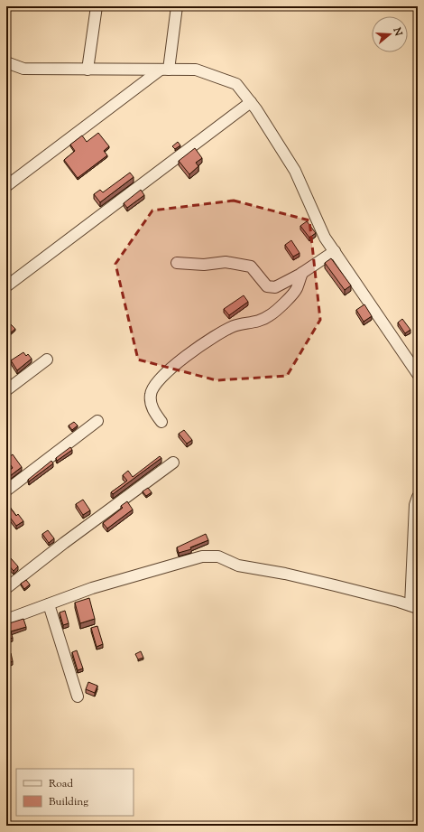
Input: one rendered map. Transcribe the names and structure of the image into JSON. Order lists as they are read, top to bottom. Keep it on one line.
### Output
{"legend":["Road","Building"],"north":"right"}
